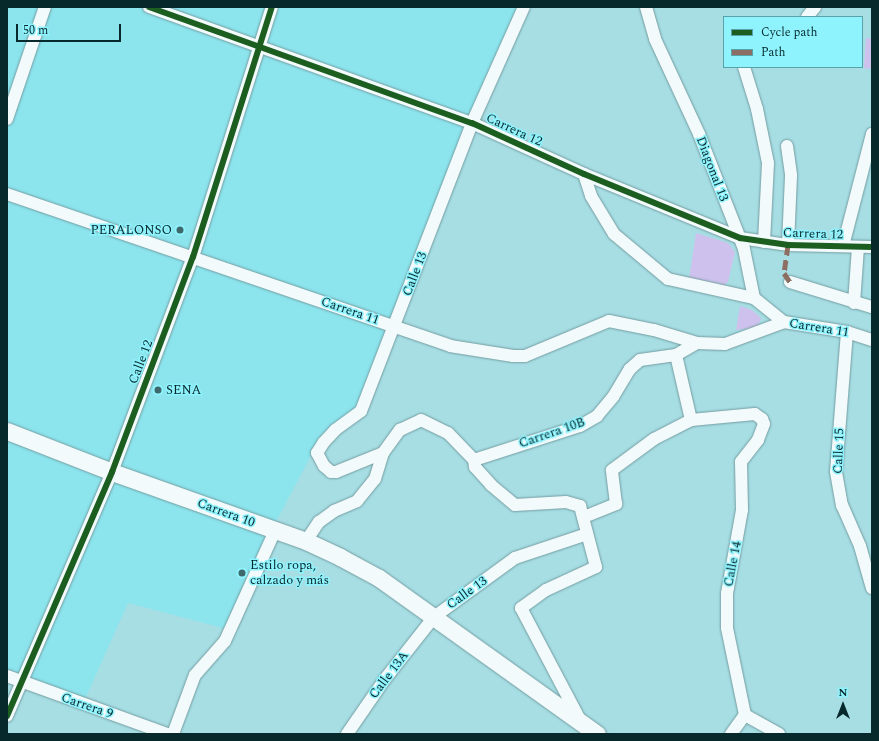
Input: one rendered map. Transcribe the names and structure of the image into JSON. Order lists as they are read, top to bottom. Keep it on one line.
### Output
{"streets":{"street":["Carrera 12","Diagonal 13","Calle 13","Carrera 11","Calle 12","Carrera 10B","Calle 15","Carrera 10","Calle 14","Calle 13A","Carrera 9"]},"crossings":[["Carrera 12","Diagonal 13"],["Carrera 12","Calle 13"],["Carrera 12","Calle 12"],["Calle 13","Carrera 11"],["Calle 13","Carrera 10"],["Calle 13","Calle 13A"],["Carrera 11","Calle 12"],["Carrera 11","Calle 15"],["Calle 12","Carrera 10"],["Calle 12","Carrera 9"],["Carrera 10","Calle 13A"]],"places":["PERALONSO","SENA","Estilo ropa, calzado y más"],"legend":["Cycle path","Path"],"scale_bar":"50 m","north":"top"}
